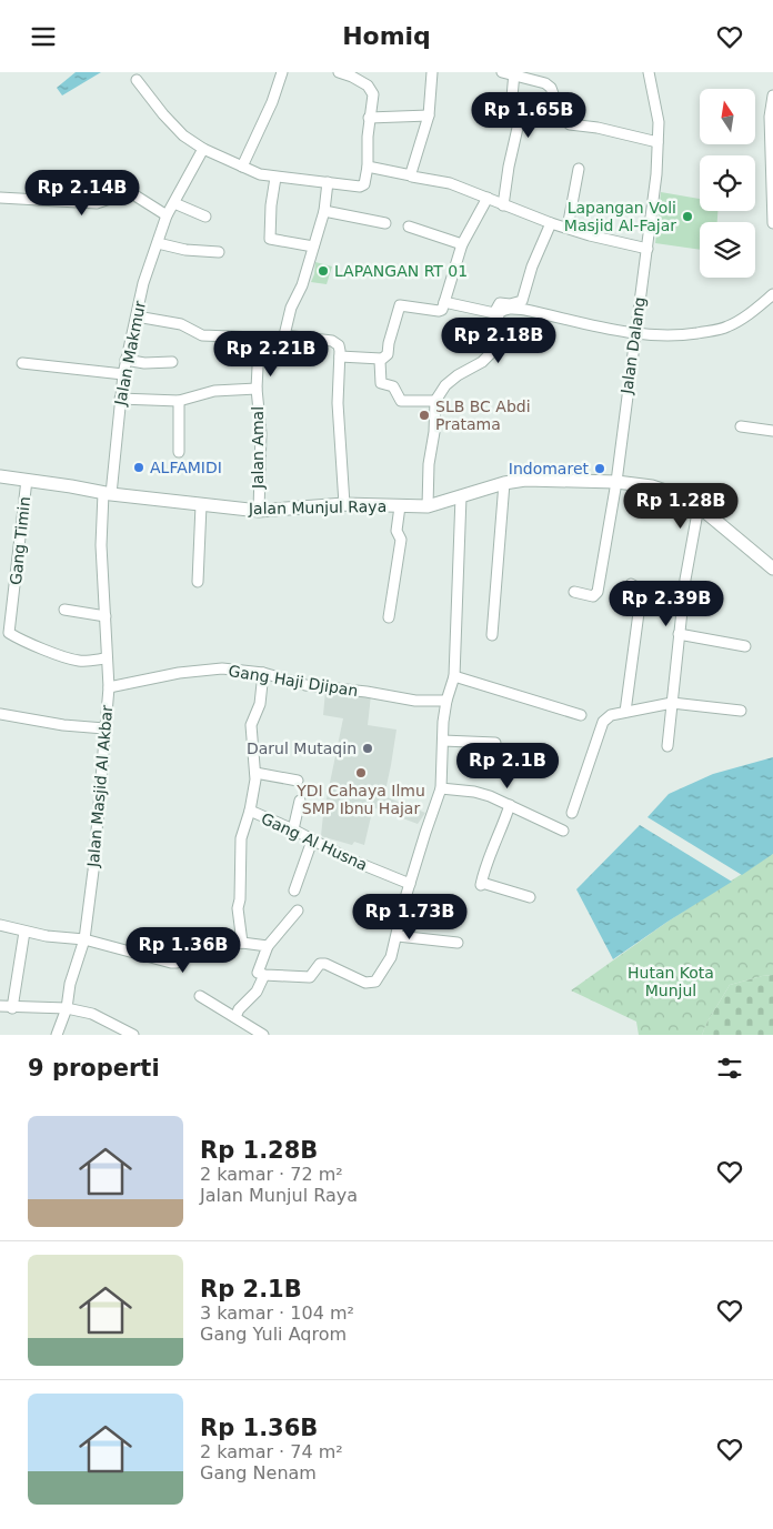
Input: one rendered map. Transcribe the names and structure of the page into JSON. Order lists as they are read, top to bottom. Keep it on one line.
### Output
{"streets":{"street":["Jalan Dalang","Jalan Makmur","Jalan Amal","Jalan Munjul Raya","Gang Timin","Gang Haji Djipan","Jalan Masjid Al Akbar","Gang Al Husna"]},"crossings":[["Jalan Dalang","Jalan Munjul Raya"],["Jalan Makmur","Jalan Munjul Raya"],["Jalan Makmur","Jalan Masjid Al Akbar"],["Jalan Amal","Jalan Munjul Raya"],["Jalan Munjul Raya","Gang Timin"],["Jalan Munjul Raya","Jalan Masjid Al Akbar"],["Gang Timin","Jalan Masjid Al Akbar"],["Gang Haji Djipan","Jalan Masjid Al Akbar"]],"parks":["Hutan Kota Munjul"],"places":["Lapangan Voli Masjid Al-Fajar","LAPANGAN RT 01","SLB BC Abdi Pratama","ALFAMIDI","Indomaret","Darul Mutaqin","YDI Cahaya Ilmu SMP Ibnu Hajar"],"north":"top","page":{"header":"Homiq","price":["Rp 1.65B","Rp 2.14B","Rp 2.18B","Rp 2.21B","Rp 1.28B","Rp 2.39B","Rp 2.1B","Rp 1.73B","Rp 1.36B"],"heading":"9 properti","list":[{"name":"Rp 1.28B","note":"2 kamar · 72 m² · Jalan Munjul Raya"},{"name":"Rp 2.1B","note":"3 kamar · 104 m² · Gang Yuli Aqrom"},{"name":"Rp 1.36B","note":"2 kamar · 74 m² · Gang Nenam"}]}}
